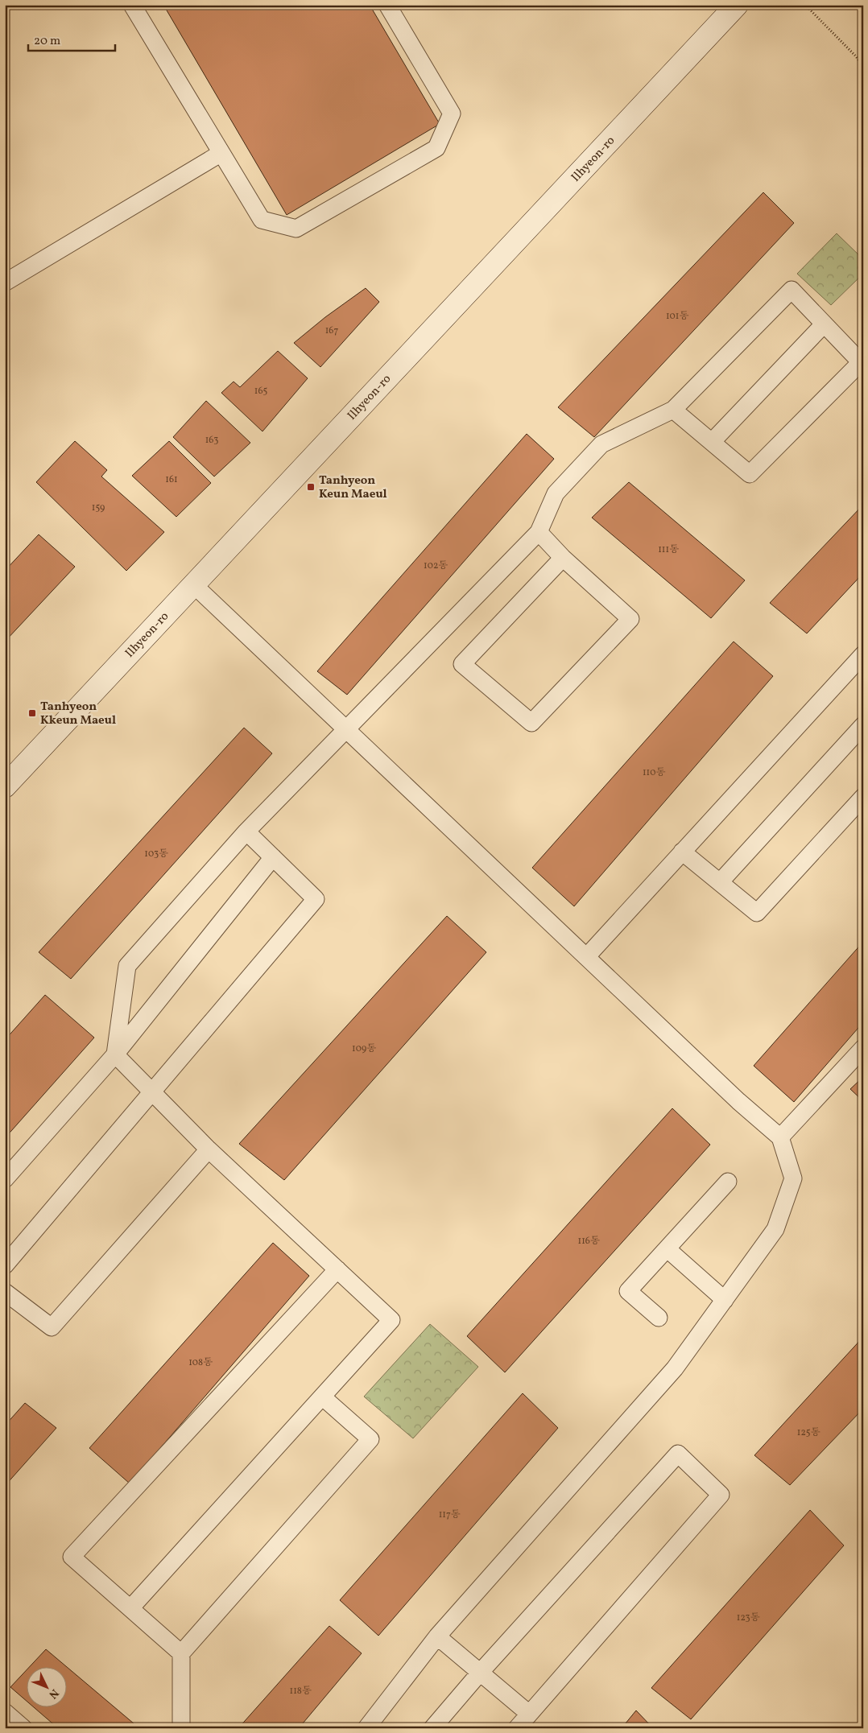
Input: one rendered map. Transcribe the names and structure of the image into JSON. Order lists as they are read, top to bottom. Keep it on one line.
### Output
{"streets":{"main road":["Ilhyeon-ro"]},"places":{"transit":["Tanhyeon Keun Maeul","Tanhyeon Kkeun Maeul"]},"house_numbers":["101동","167","165","163","161","159","111동","102동","110동","103동","109동","116동","108동","125동","117동","123동","118동"],"scale_bar":"20 m","north":"bottom right"}
